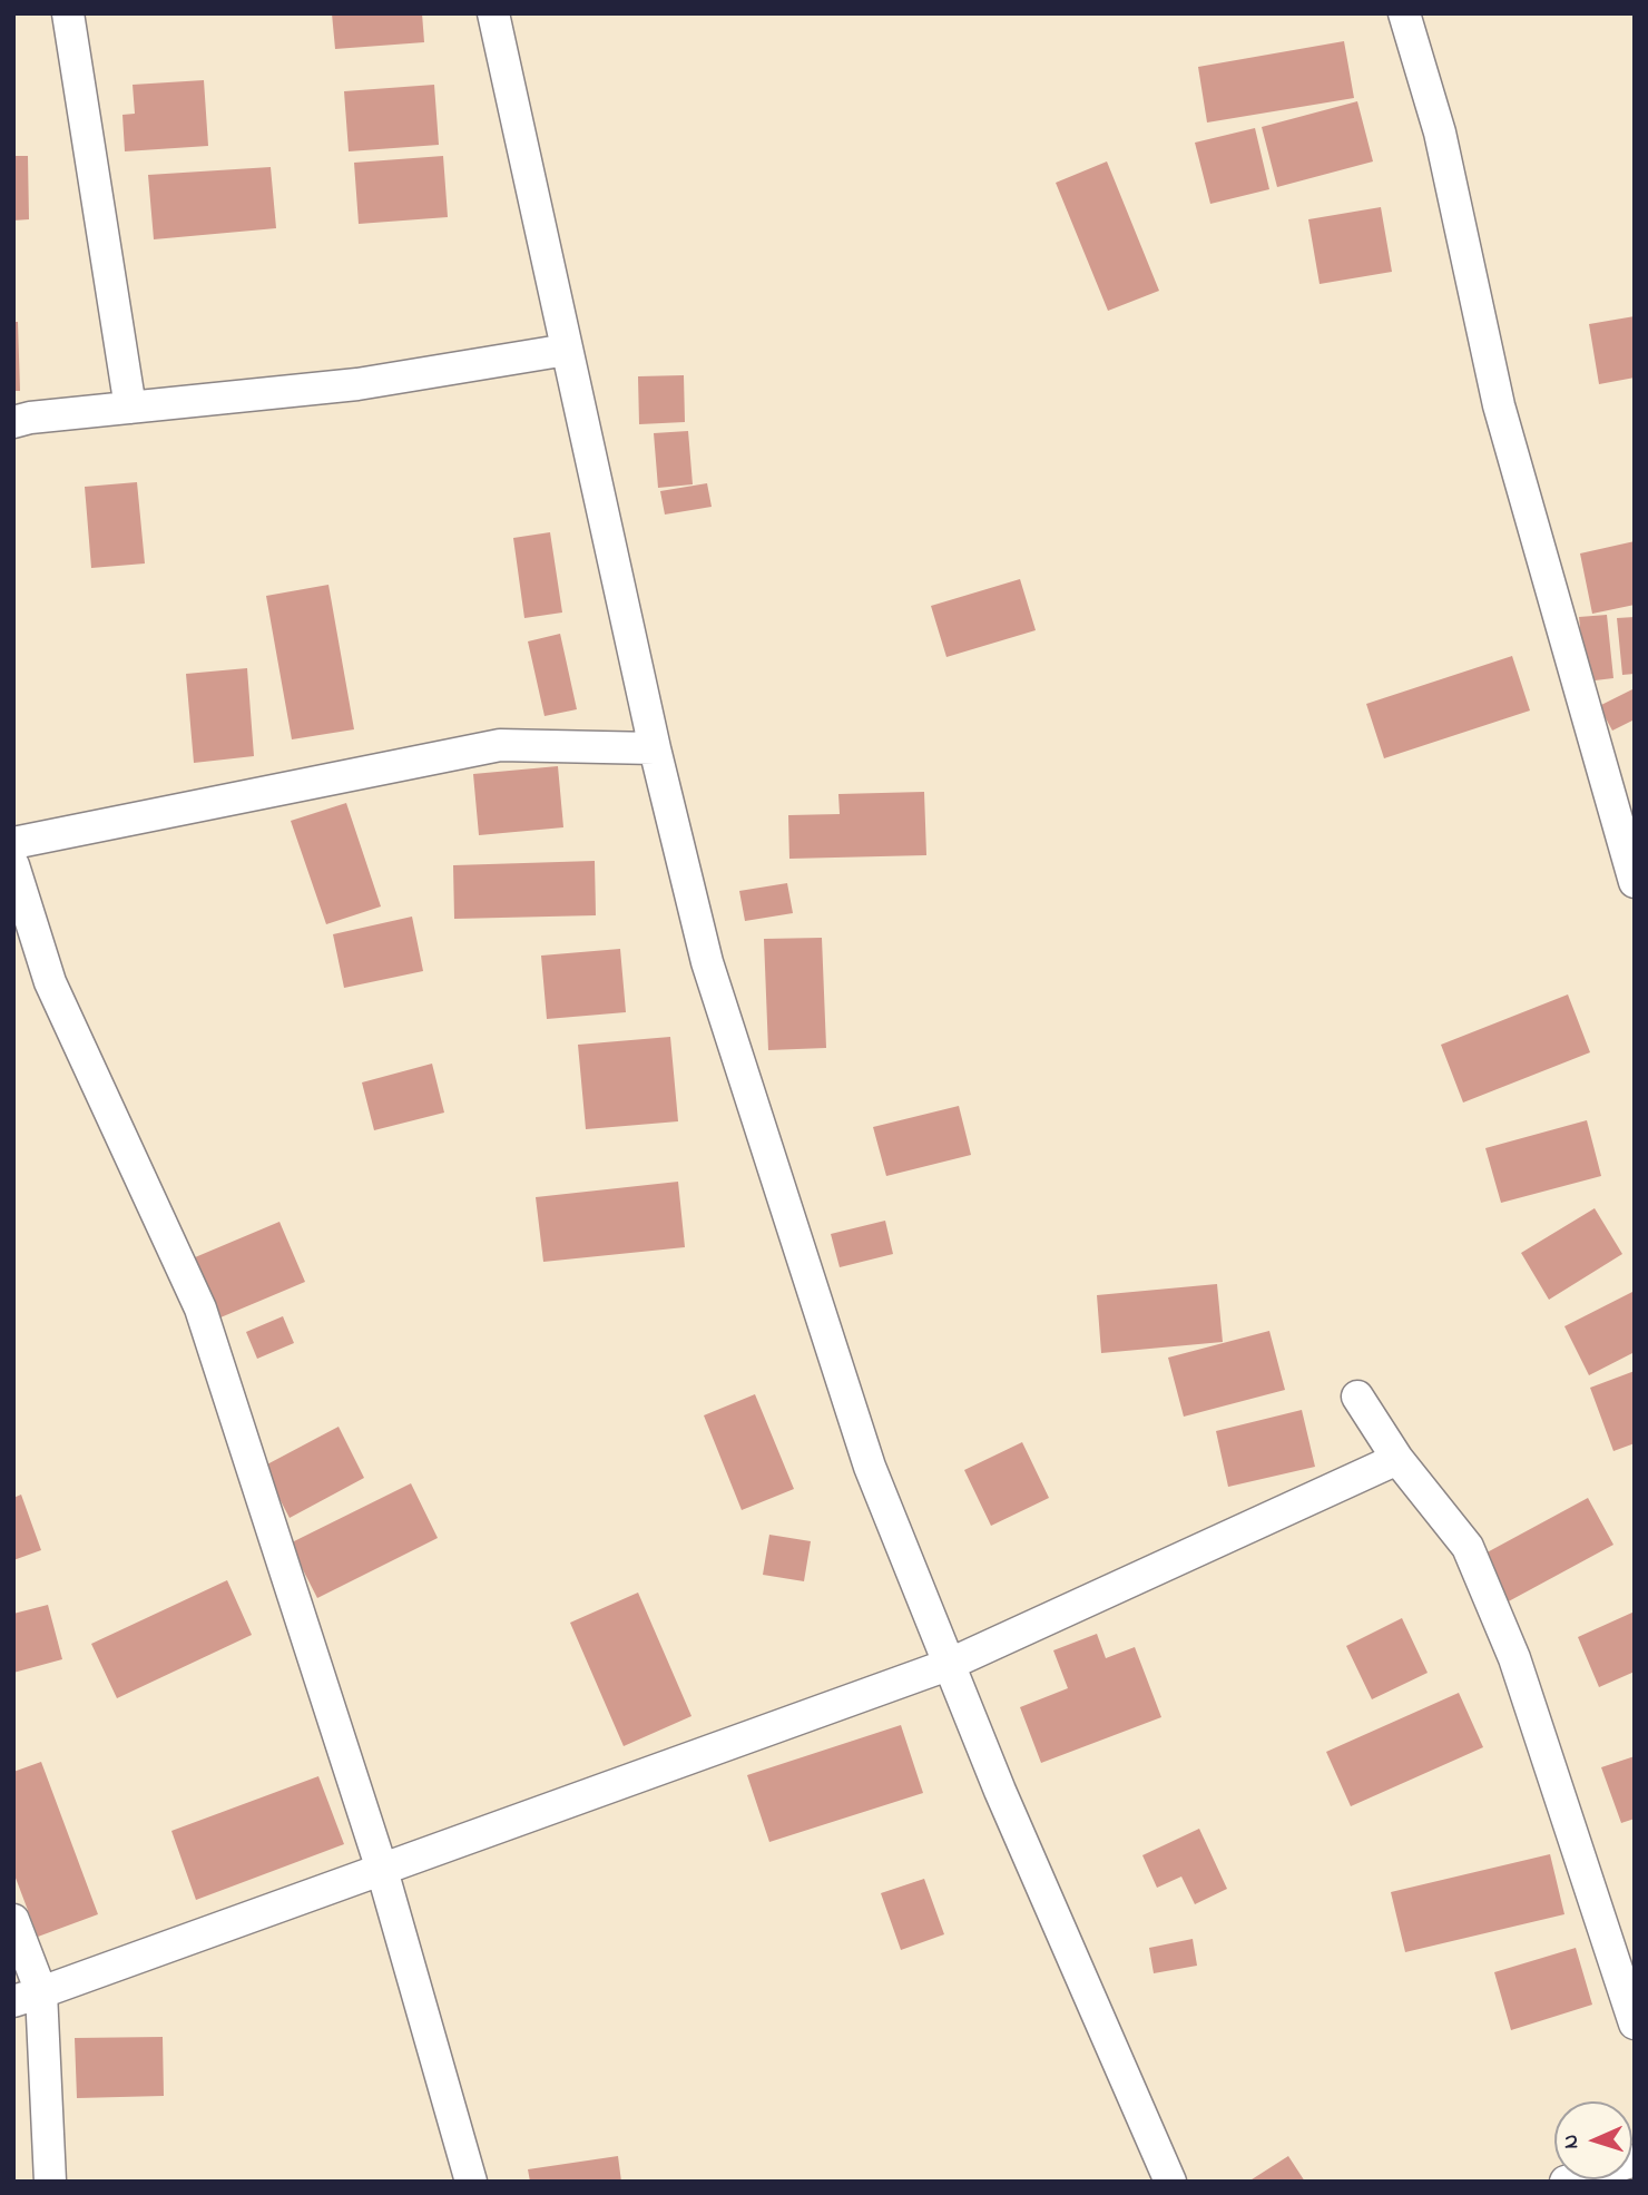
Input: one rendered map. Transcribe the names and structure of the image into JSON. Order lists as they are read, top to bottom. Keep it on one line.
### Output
{"north":"left"}
